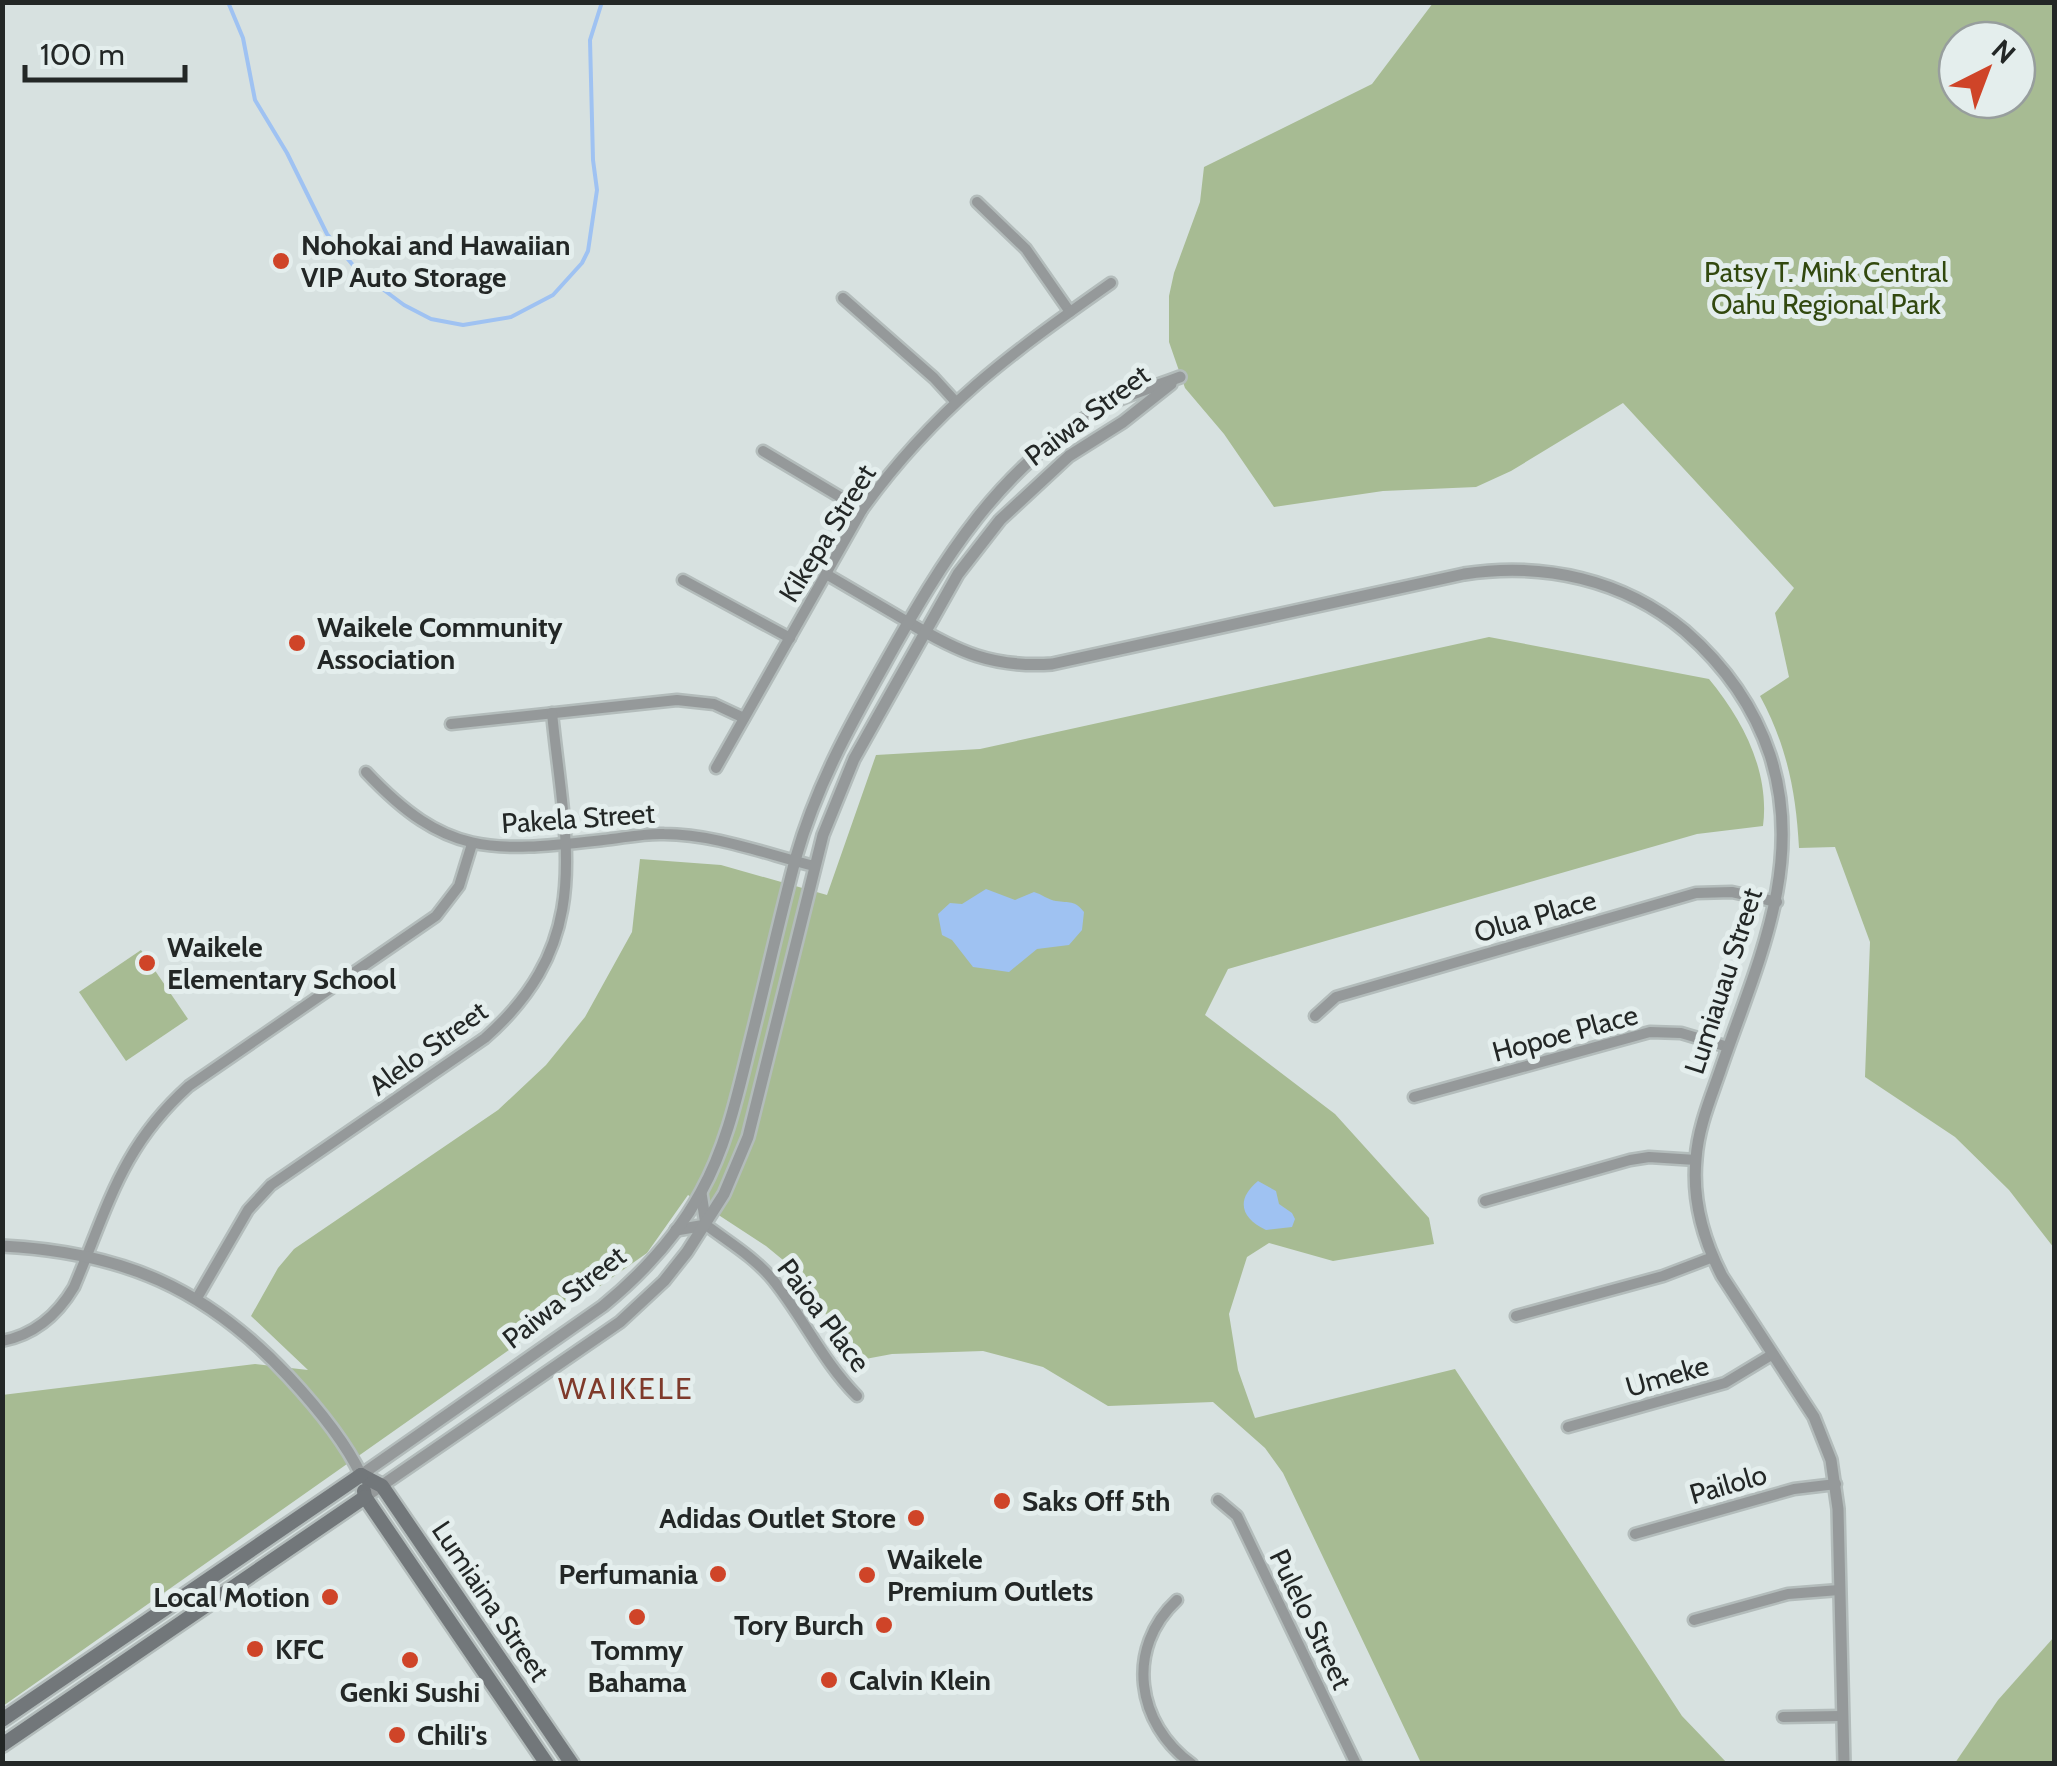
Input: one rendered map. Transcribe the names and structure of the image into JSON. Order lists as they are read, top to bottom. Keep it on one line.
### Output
{"streets":{"main road":["Paiwa Street","Lumiaina Street"],"street":["Kikepa Street","Pakela Street","Olua Place","Lumiauau Street","Hopoe Place","Alelo Street","Paioa Place","Umeke","Pailolo","Pulelo Street"]},"crossings":[["Paiwa Street","Pakela Street"],["Paiwa Street","Lumiauau Street"],["Paiwa Street","Paioa Place"],["Paiwa Street","Lumiaina Street"],["Kikepa Street","Lumiauau Street"],["Pakela Street","Alelo Street"],["Olua Place","Lumiauau Street"],["Lumiauau Street","Hopoe Place"],["Lumiauau Street","Umeke"],["Lumiauau Street","Pailolo"],["Alelo Street","Lumiaina Street"]],"districts":["WAIKELE"],"parks":["Patsy T. Mink Central Oahu Regional Park"],"places":["Nohokai and Hawaiian VIP Auto Storage","Waikele Community Association","Waikele Elementary School","Saks Off 5th","Adidas Outlet Store","Perfumania","Waikele Premium Outlets","Local Motion","Tommy Bahama","Tory Burch","KFC","Genki Sushi","Calvin Klein","Chili's"],"scale_bar":"100 m","north":"top right"}
